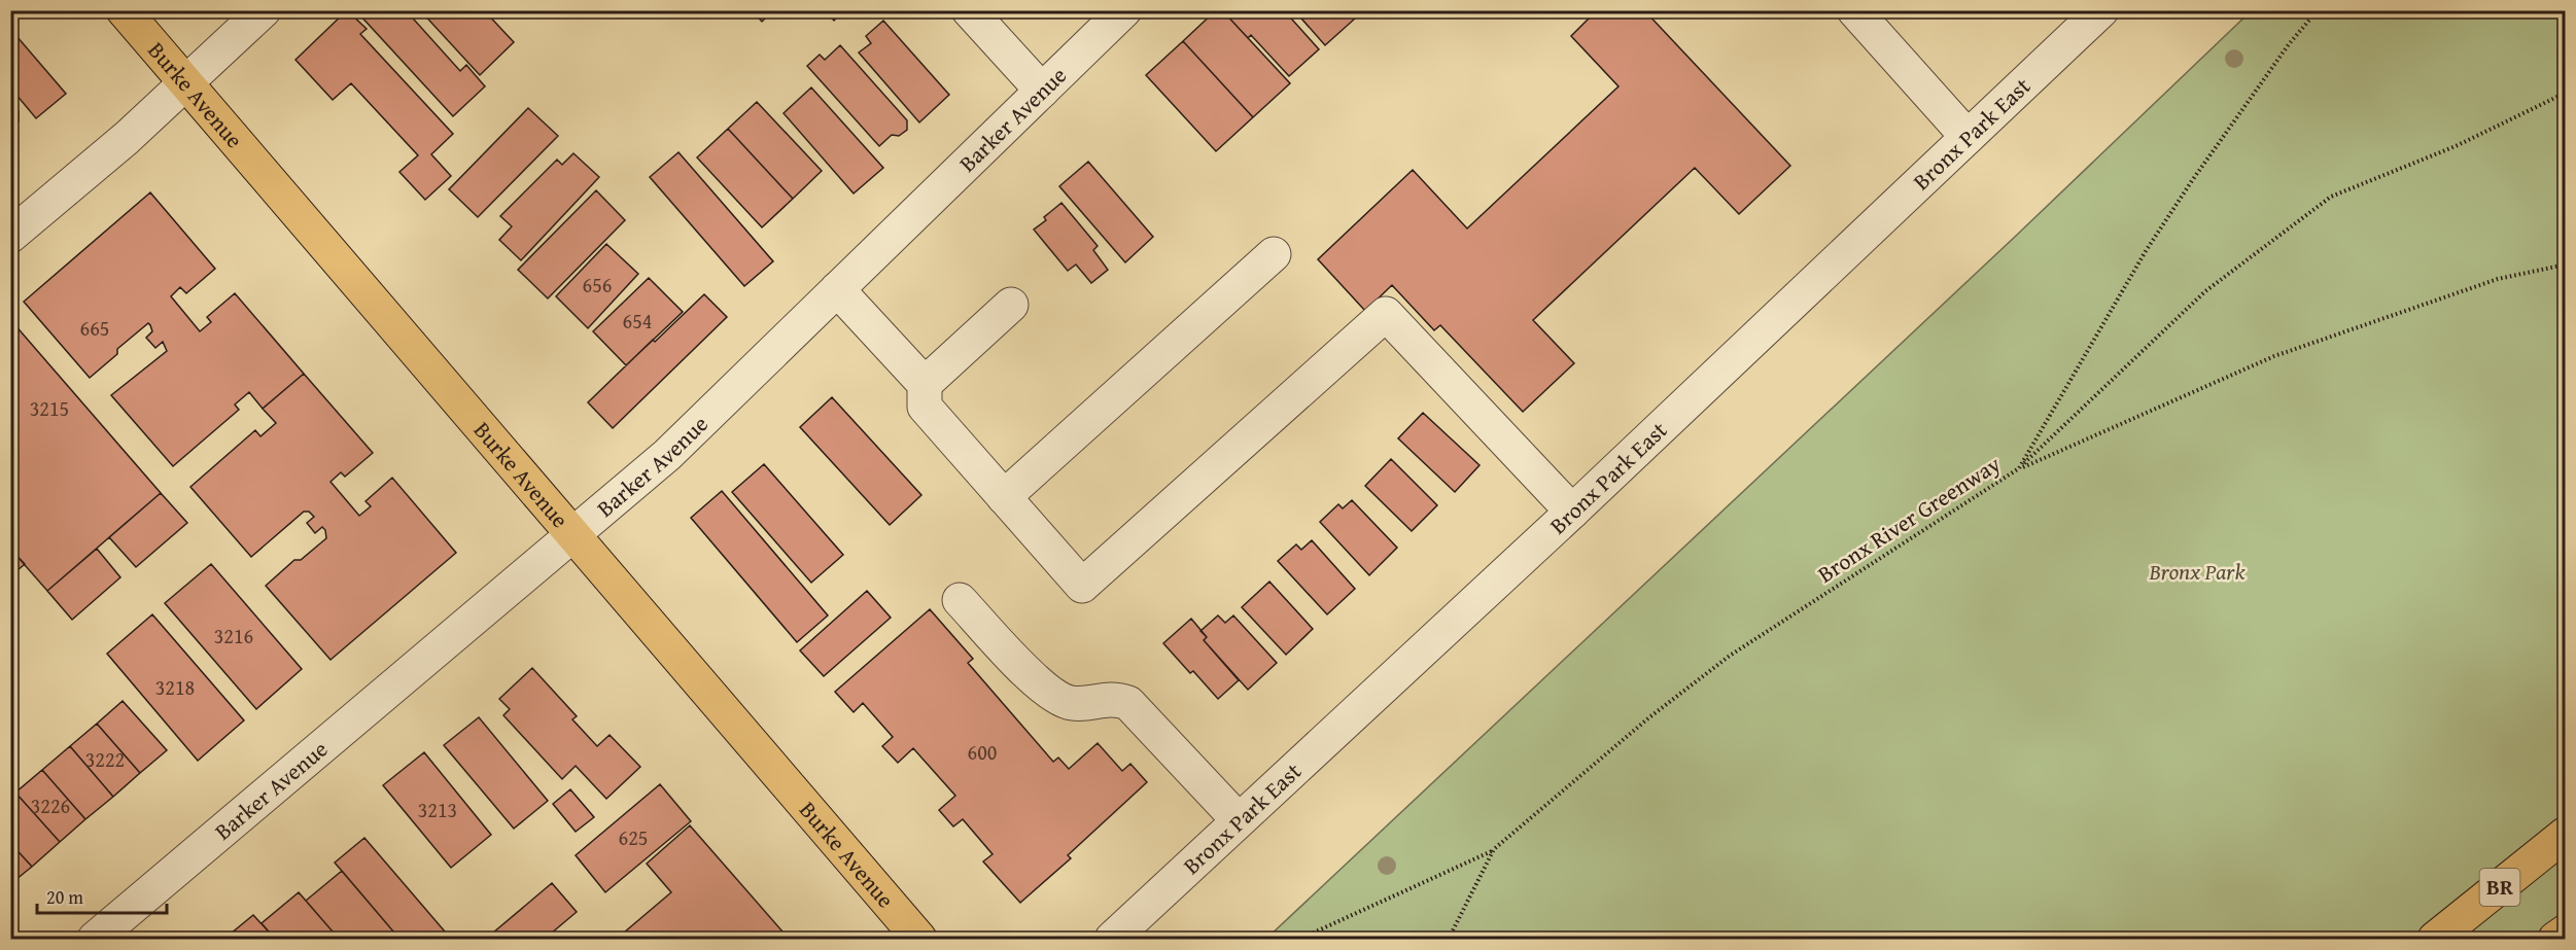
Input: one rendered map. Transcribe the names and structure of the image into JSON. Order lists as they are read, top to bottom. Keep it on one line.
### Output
{"streets":{"main road":["Burke Avenue","BR"],"street":["Barker Avenue","Bronx Park East"],"path":["Bronx River Greenway"]},"crossings":[["Burke Avenue","Barker Avenue"]],"parks":["Bronx Park"],"house_numbers":["656","654","665","3215","3216","3218","600","3222","3226","3213","625"],"scale_bar":"20 m"}
